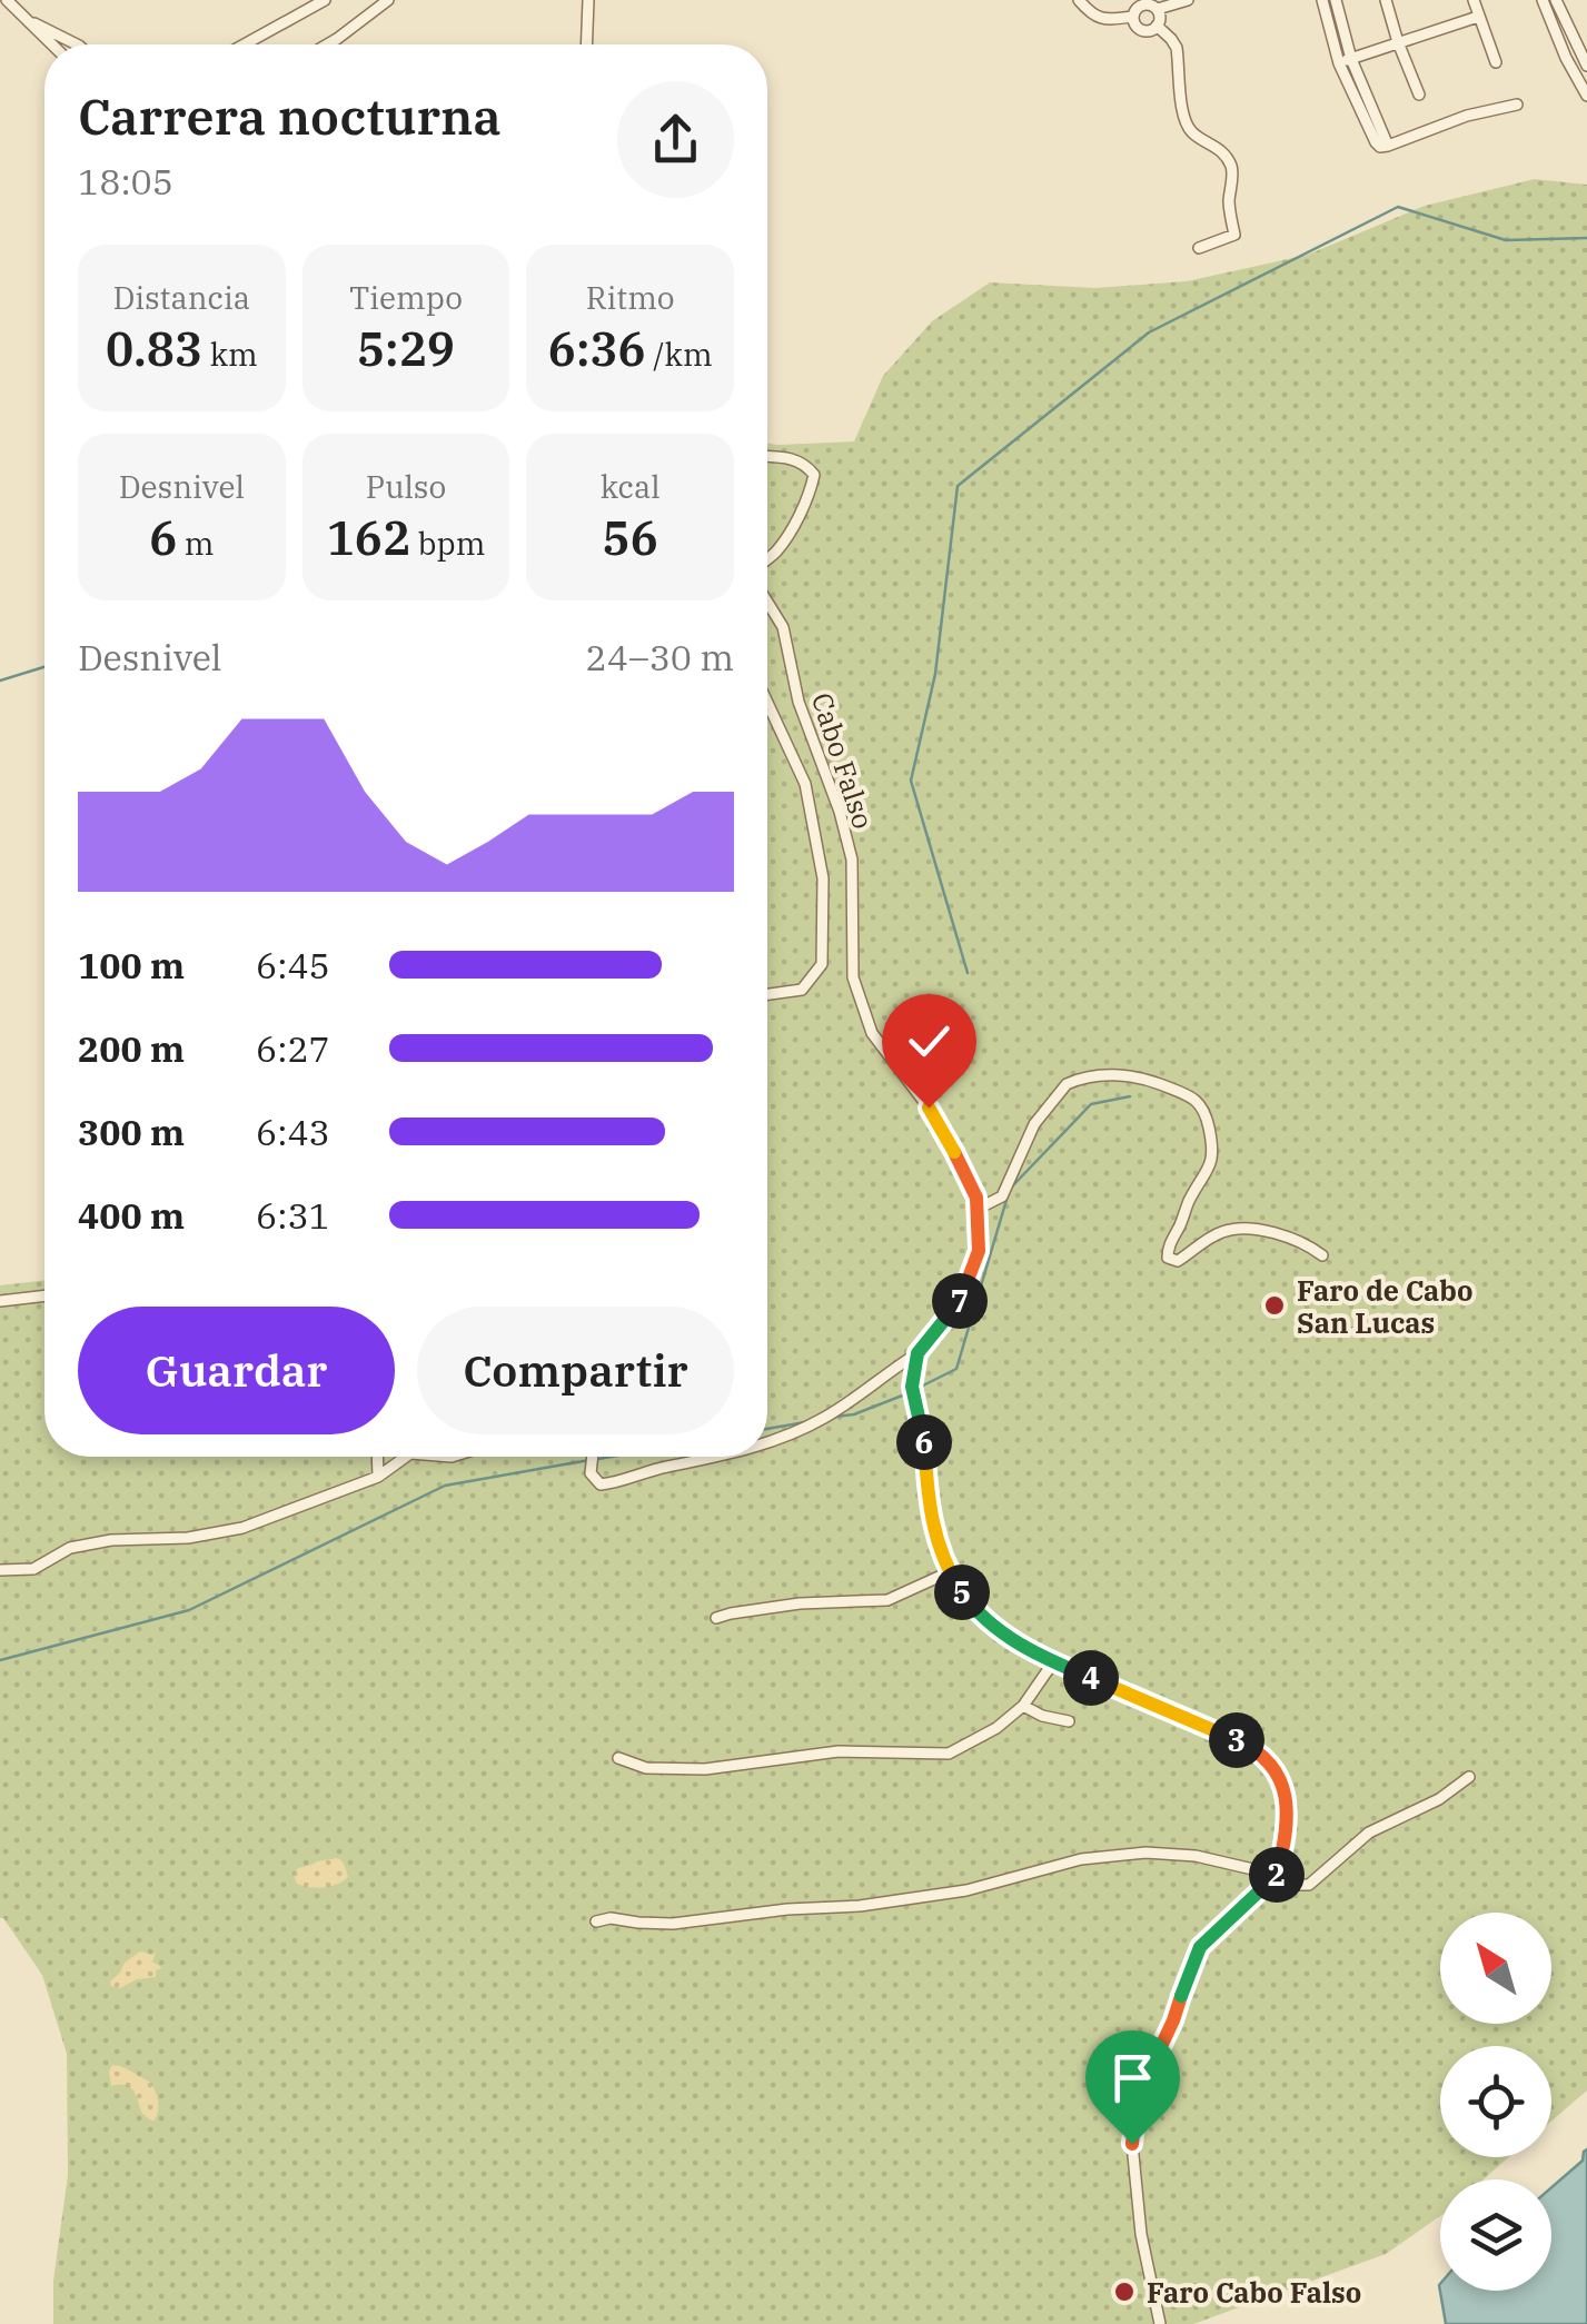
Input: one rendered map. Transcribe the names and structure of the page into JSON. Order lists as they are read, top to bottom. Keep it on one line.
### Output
{"streets":{"street":["Cabo Falso"]},"places":["Faro de Cabo San Lucas","Faro Cabo Falso"],"north":"top left","page":{"heading":["Carrera nocturna","18:05"],"stats":[["Distancia","0.83 km"],["Tiempo","5:29"],["Ritmo","6:36 /km"],["Desnivel","6 m"],["Pulso","162 bpm"],["kcal","56"]],"chart":["Desnivel","24–30 m"],"list":[{"name":"100 m","note":"6:45"},{"name":"200 m","note":"6:27"},{"name":"300 m","note":"6:43"},{"name":"400 m","note":"6:31"}],"pins":["7","6","5","4","3","2"],"buttons":["Guardar","Compartir"]}}
